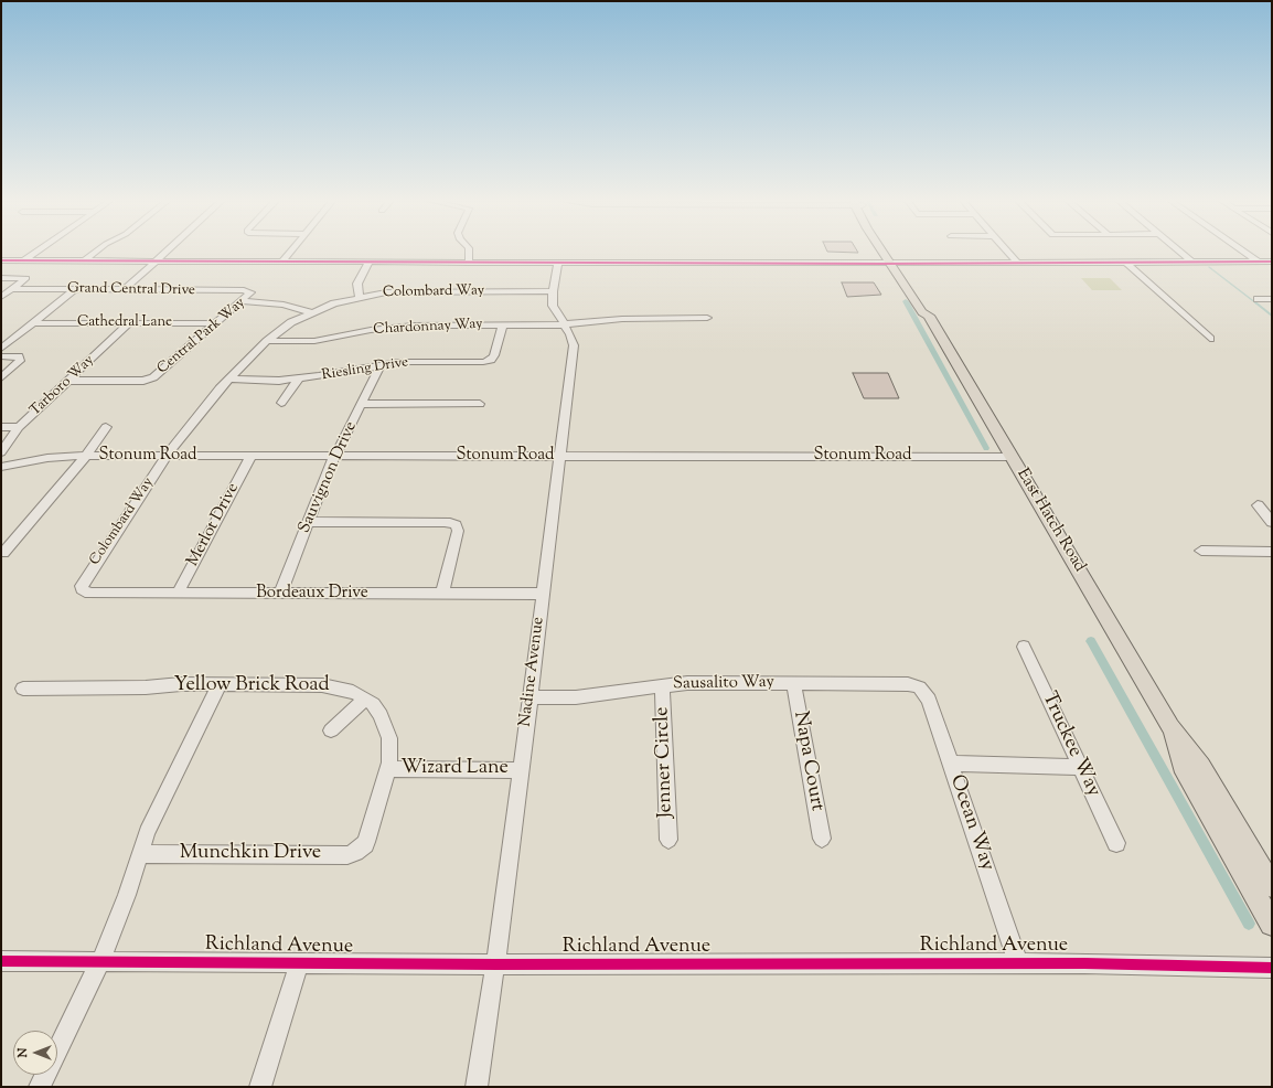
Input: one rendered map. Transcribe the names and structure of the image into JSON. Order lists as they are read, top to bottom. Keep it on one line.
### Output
{"streets":{"main road":["East Hatch Road"],"street":["Grand Central Drive","Colombard Way","Cathedral Lane","Chardonnay Way","Central Park Way","Riesling Drive","Tarboro Way","Stonum Road","Sauvignon Drive","Merlot Drive","Bordeaux Drive","Nadine Avenue","Sausalito Way","Yellow Brick Road","Truckee Way","Napa Court","Jenner Circle","Wizard Lane","Ocean Way","Munchkin Drive","Richland Avenue"]},"crossings":[["Grand Central Drive","Central Park Way"],["Colombard Way","Chardonnay Way"],["Colombard Way","Riesling Drive"],["Colombard Way","Stonum Road"],["Colombard Way","Bordeaux Drive"],["Colombard Way","Nadine Avenue"],["Cathedral Lane","Central Park Way"],["Cathedral Lane","Tarboro Way"],["Chardonnay Way","Riesling Drive"],["Chardonnay Way","Nadine Avenue"],["Central Park Way","Tarboro Way"],["Riesling Drive","Sauvignon Drive"],["Stonum Road","Sauvignon Drive"],["Stonum Road","East Hatch Road"],["Stonum Road","Merlot Drive"],["Stonum Road","Nadine Avenue"],["Sauvignon Drive","Bordeaux Drive"],["Merlot Drive","Bordeaux Drive"],["Bordeaux Drive","Nadine Avenue"],["Nadine Avenue","Sausalito Way"],["Nadine Avenue","Wizard Lane"],["Nadine Avenue","Richland Avenue"],["Sausalito Way","Napa Court"],["Sausalito Way","Jenner Circle"],["Sausalito Way","Ocean Way"],["Yellow Brick Road","Wizard Lane"],["Yellow Brick Road","Munchkin Drive"],["Ocean Way","Richland Avenue"]],"north":"left"}
